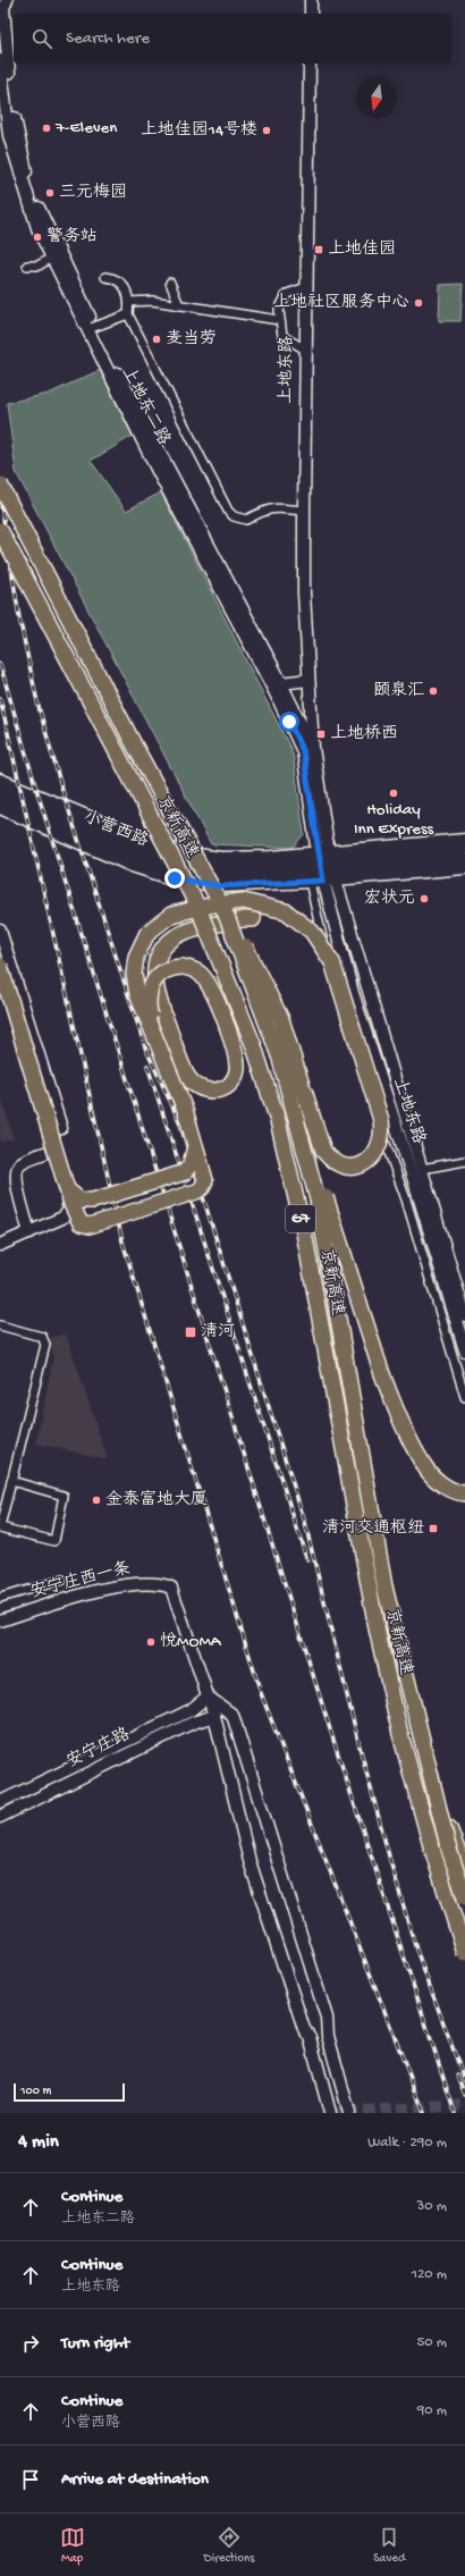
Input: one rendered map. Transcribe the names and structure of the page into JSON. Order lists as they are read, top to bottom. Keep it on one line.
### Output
{"streets":{"highway":["京新高速","G7"],"street":["上地东路","上地东二路","小营西路","安宁庄西一条","安宁庄路"]},"crossings":[["上地东路","上地东二路"],["上地东路","小营西路"],["安宁庄西一条","安宁庄路"]],"places":{"other":["7-Eleven","上地佳园14号楼","三元梅园","警务站","上地社区服务中心","麦当劳","颐泉汇","Holiday Inn Express","宏状元","金泰富地大厦","悦MOMA"],"transit":["上地佳园","上地桥西","清河","清河交通枢纽"]},"scale_bar":"100 m","north":"bottom","page":{"search":"Search here","scale":"100 m","heading":["4 min","Walk · 290 m"],"list":[["Continue","上地东二路","30 m"],["Continue","上地东路","120 m"],["Turn right","50 m"],["Continue","小营西路","90 m"],"Arrive at destination"],"nav":["Map","Directions","Saved"]}}
